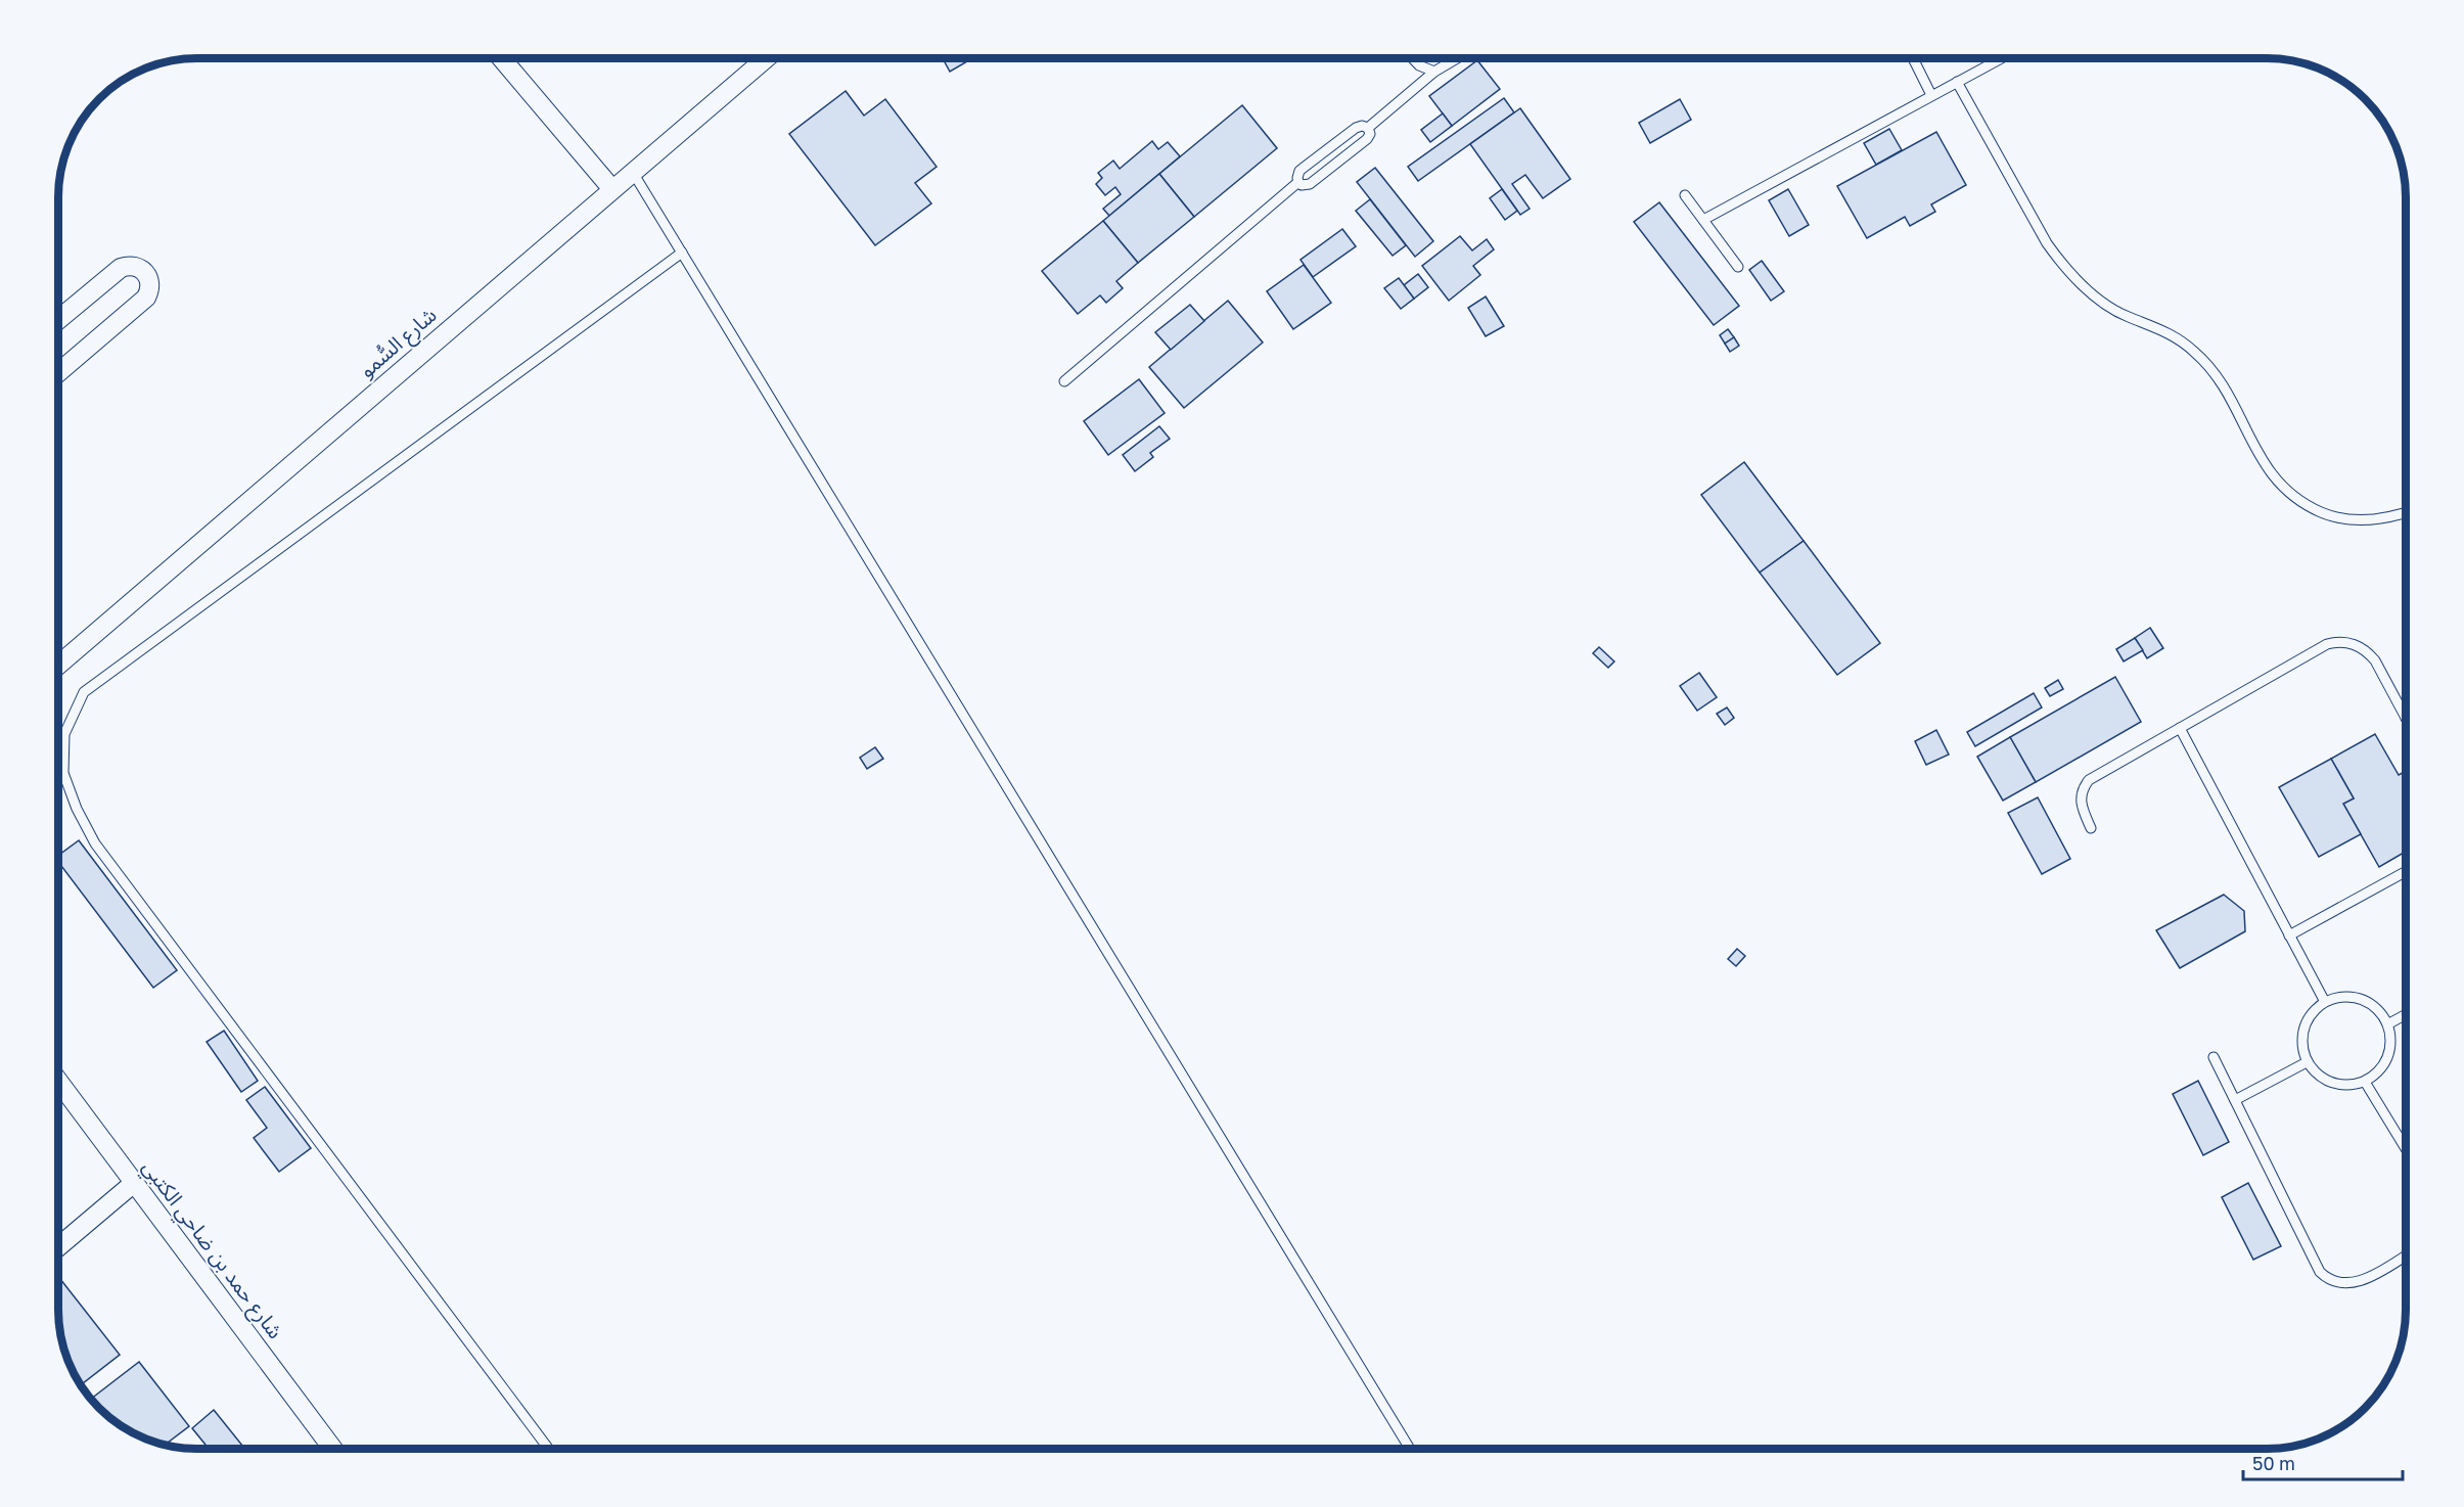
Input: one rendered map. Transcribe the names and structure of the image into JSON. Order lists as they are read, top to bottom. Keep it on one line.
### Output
{"streets":{"street":["شارع السُّمو","شارع حمد بن ضاحي الكتبي"]},"scale_bar":"50 m"}
